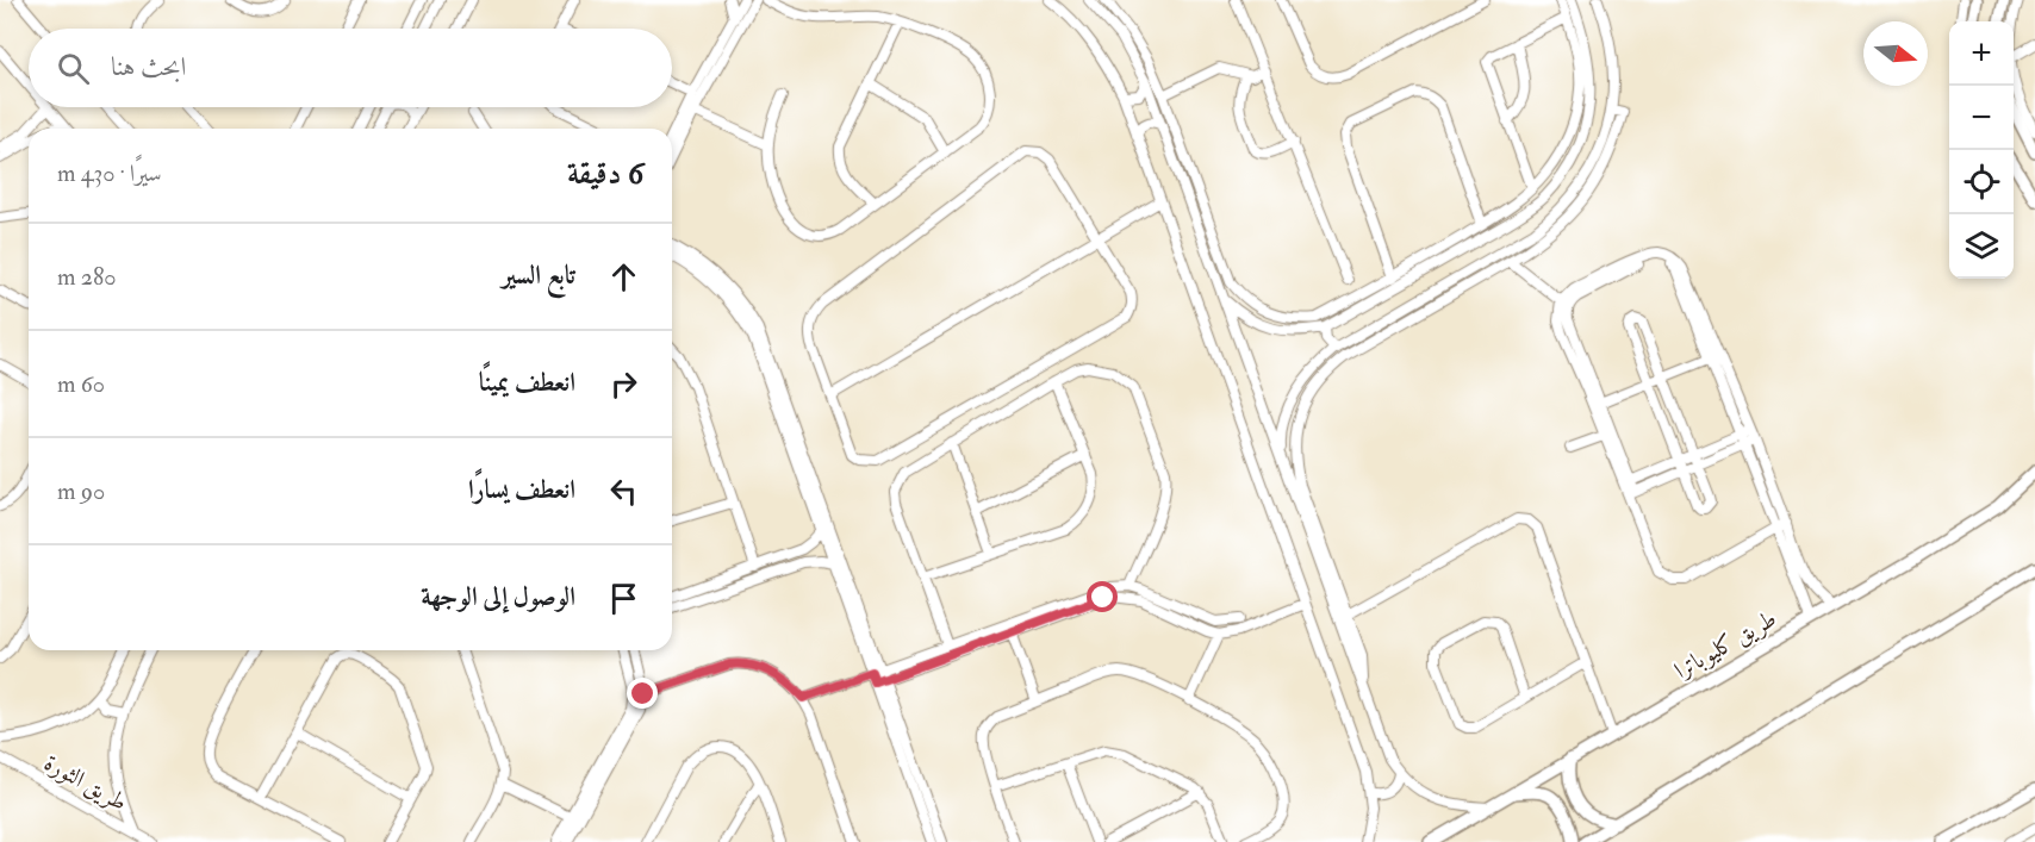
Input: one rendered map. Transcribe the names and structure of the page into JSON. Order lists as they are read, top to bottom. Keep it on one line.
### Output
{"streets":{"main road":["طريق كليوباترا"],"street":["طريق الثورة"]},"north":"right","page":{"map_buttons":["+","−"],"search":"ابحث هنا","heading":["6 دقيقة","سيرًا · 430 m"],"list":[["تابع السير","280 m"],["انعطف يمينًا","60 m"],["انعطف يسارًا","90 m"],"الوصول إلى الوجهة"]}}
